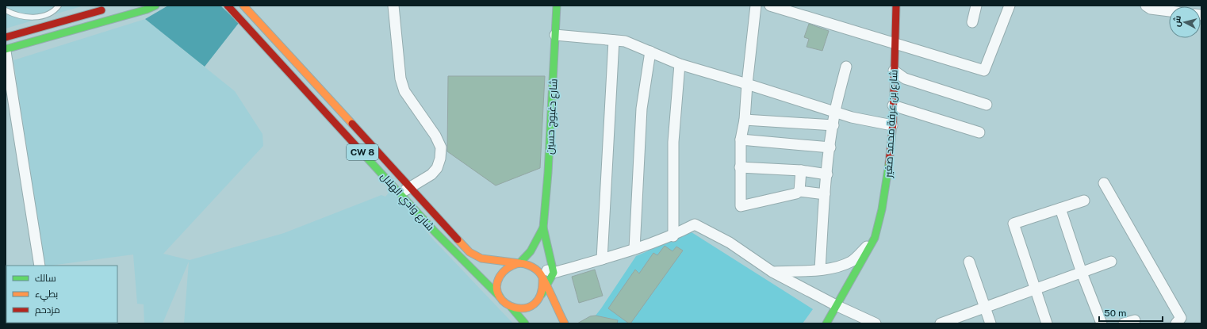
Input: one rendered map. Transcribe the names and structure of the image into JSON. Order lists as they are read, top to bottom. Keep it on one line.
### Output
{"streets":{"main road":["شارع دغبوج حسين","شارع بن عرفة محمد صغير","CW 8","شارع وادي الهلال"]},"legend":["سالك","بطيء","مزدحم"],"scale_bar":"50 m","north":"left"}
